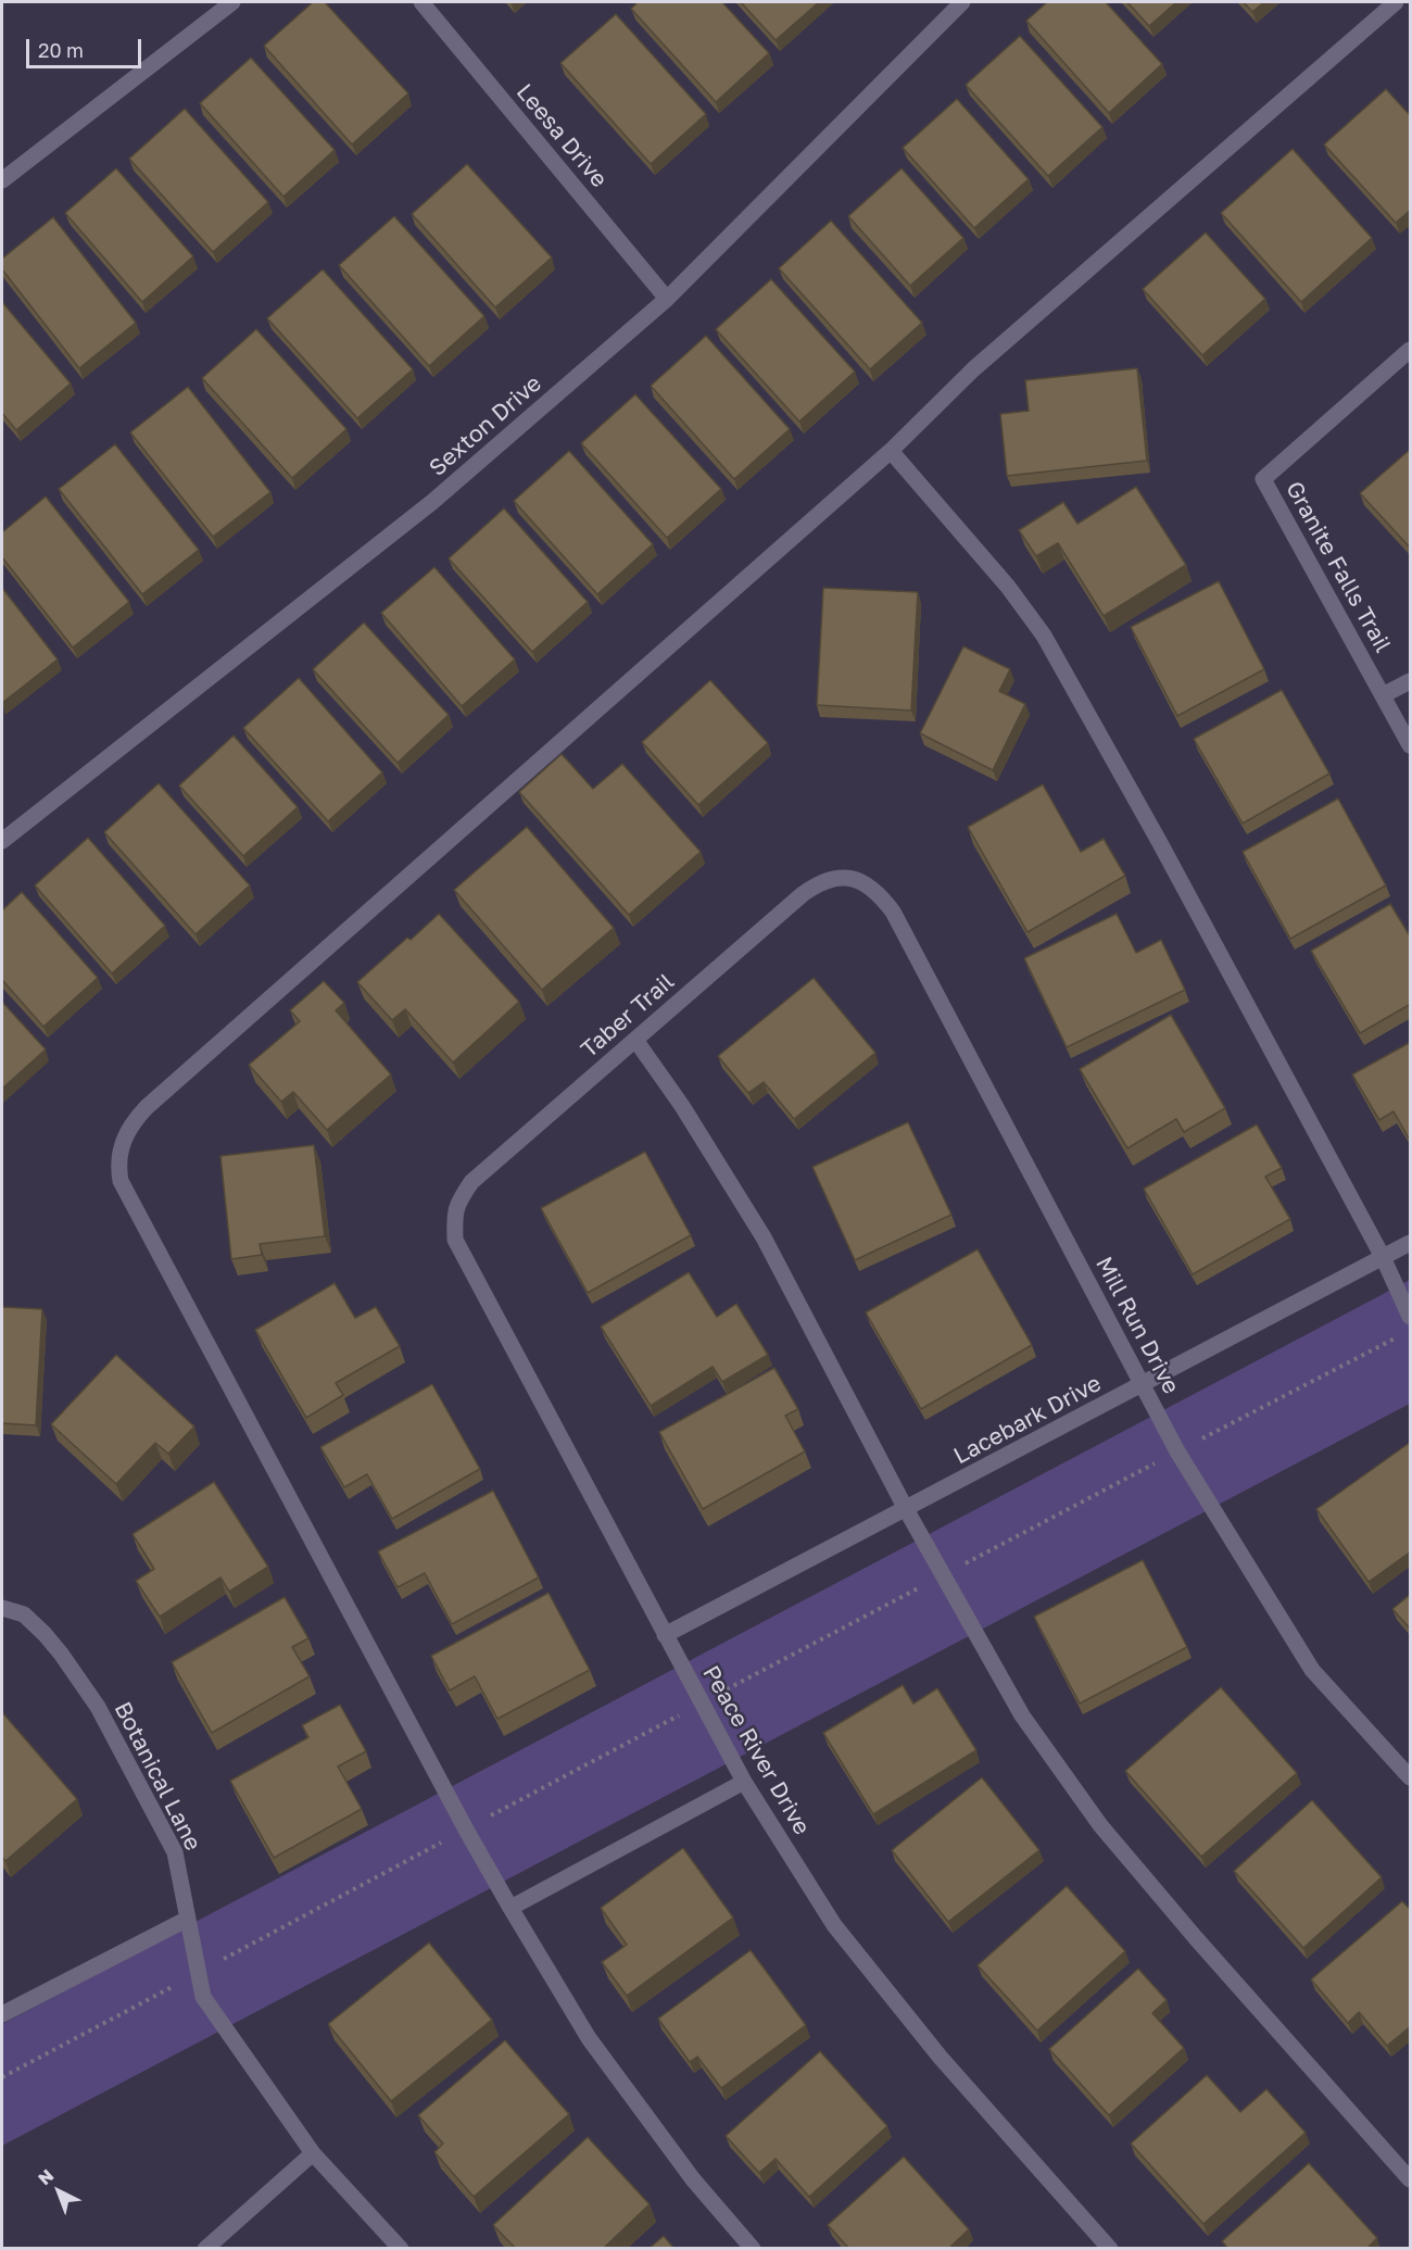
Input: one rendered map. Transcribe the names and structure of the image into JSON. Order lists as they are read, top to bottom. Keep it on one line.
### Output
{"streets":{"street":["Leesa Drive","Sexton Drive","Granite Falls Trail","Taber Trail","Mill Run Drive","Lacebark Drive","Peace River Drive","Botanical Lane"]},"crossings":[["Leesa Drive","Sexton Drive"],["Taber Trail","Mill Run Drive"],["Taber Trail","Peace River Drive"],["Mill Run Drive","Lacebark Drive"],["Lacebark Drive","Peace River Drive"]],"scale_bar":"20 m","north":"top left"}
